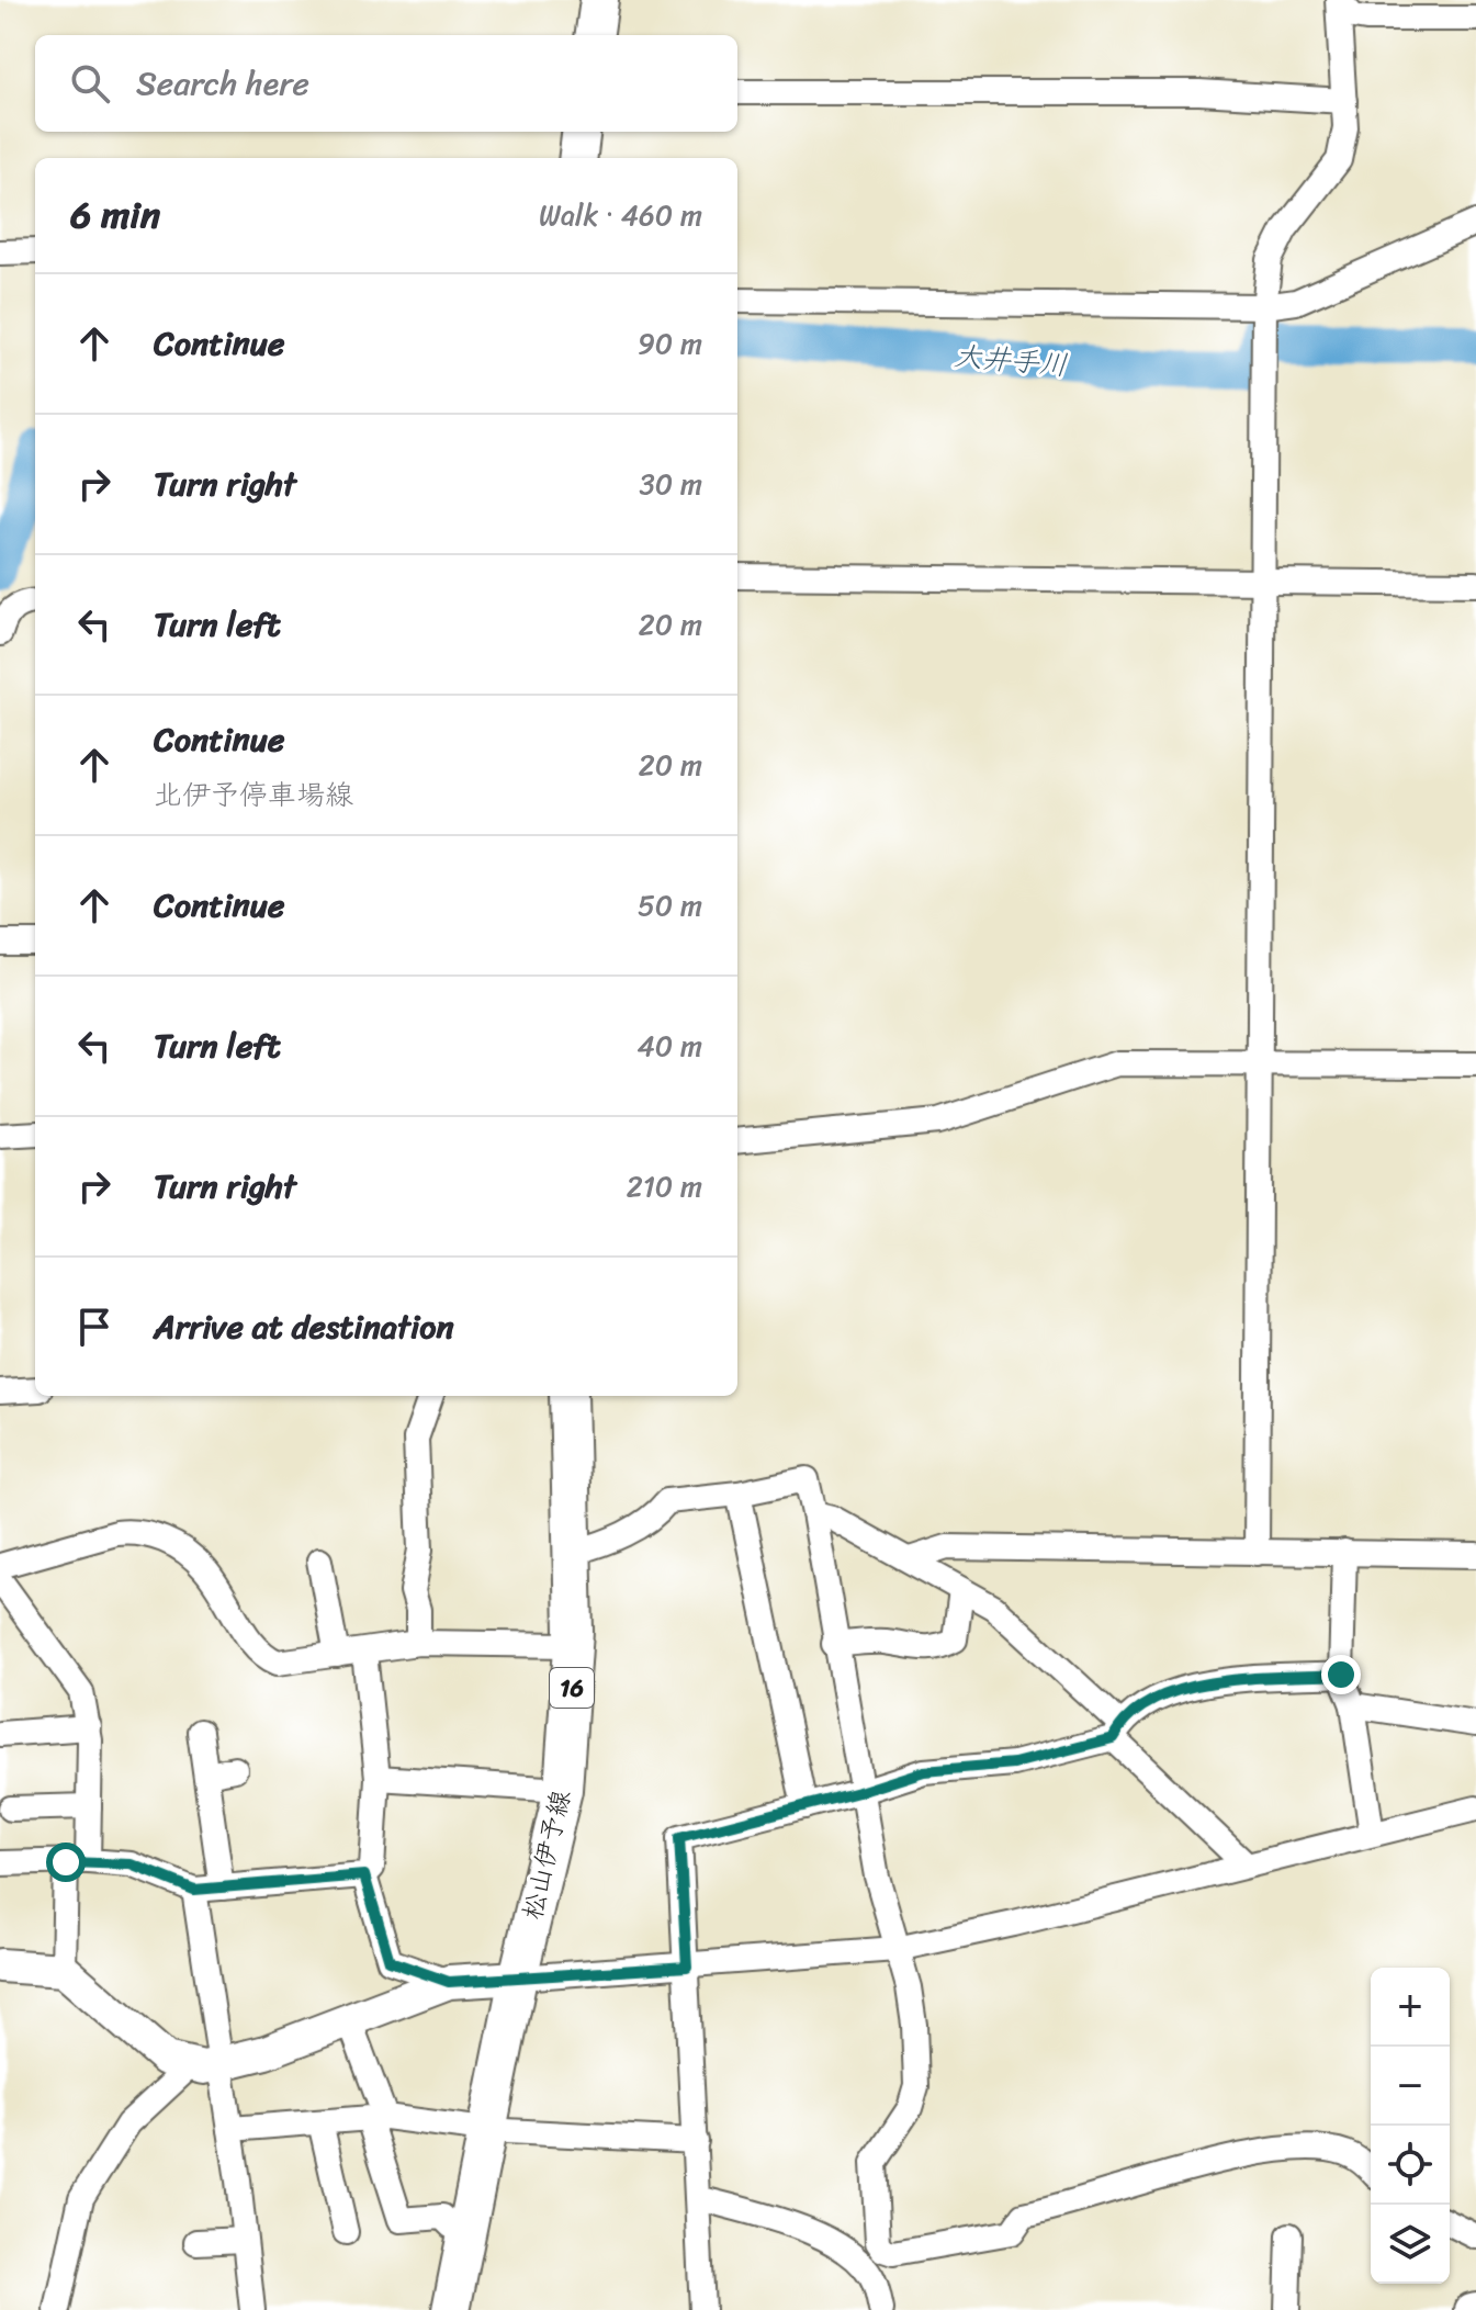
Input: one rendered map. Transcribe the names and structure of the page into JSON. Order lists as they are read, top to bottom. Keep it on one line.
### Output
{"streets":{"main road":["16","松山伊予線"]},"water":["大井手川"],"page":{"search":"Search here","heading":["6 min","Walk · 460 m"],"list":[["Continue","90 m"],["Turn right","30 m"],["Turn left","20 m"],["Continue","北伊予停車場線","20 m"],["Continue","50 m"],["Turn left","40 m"],["Turn right","210 m"],"Arrive at destination"],"map_buttons":["+","−"]}}
